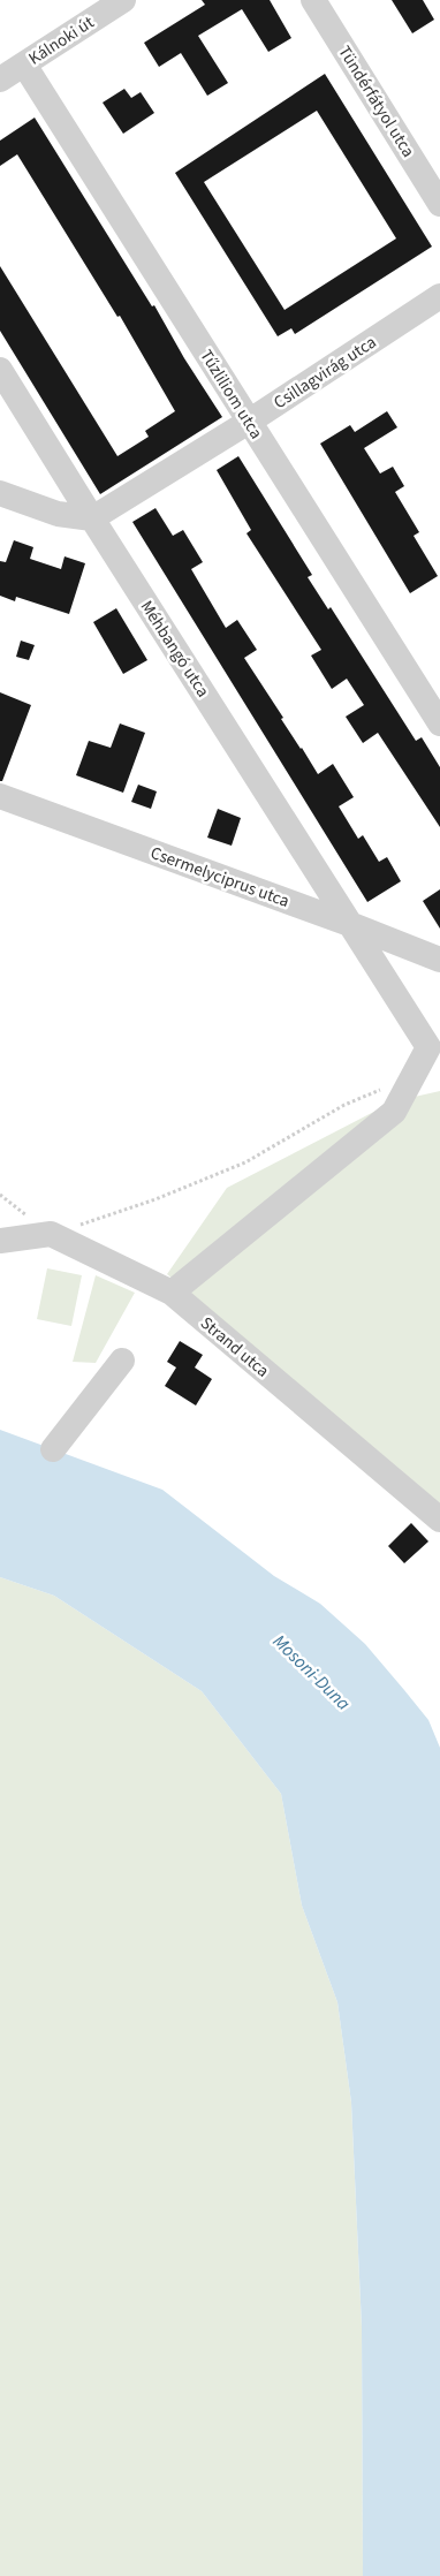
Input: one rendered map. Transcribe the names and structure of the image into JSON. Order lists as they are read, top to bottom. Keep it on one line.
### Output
{"streets":{"street":["Kálnoki út","Tündérfátyol utca","Csillagvirág utca","Tűzliliom utca","Méhbangó utca","Csermelyciprus utca","Strand utca"]},"crossings":[["Kálnoki út","Tűzliliom utca"],["Csillagvirág utca","Tűzliliom utca"],["Csillagvirág utca","Méhbangó utca"],["Méhbangó utca","Csermelyciprus utca"]],"water":["Mosoni-Duna"]}
